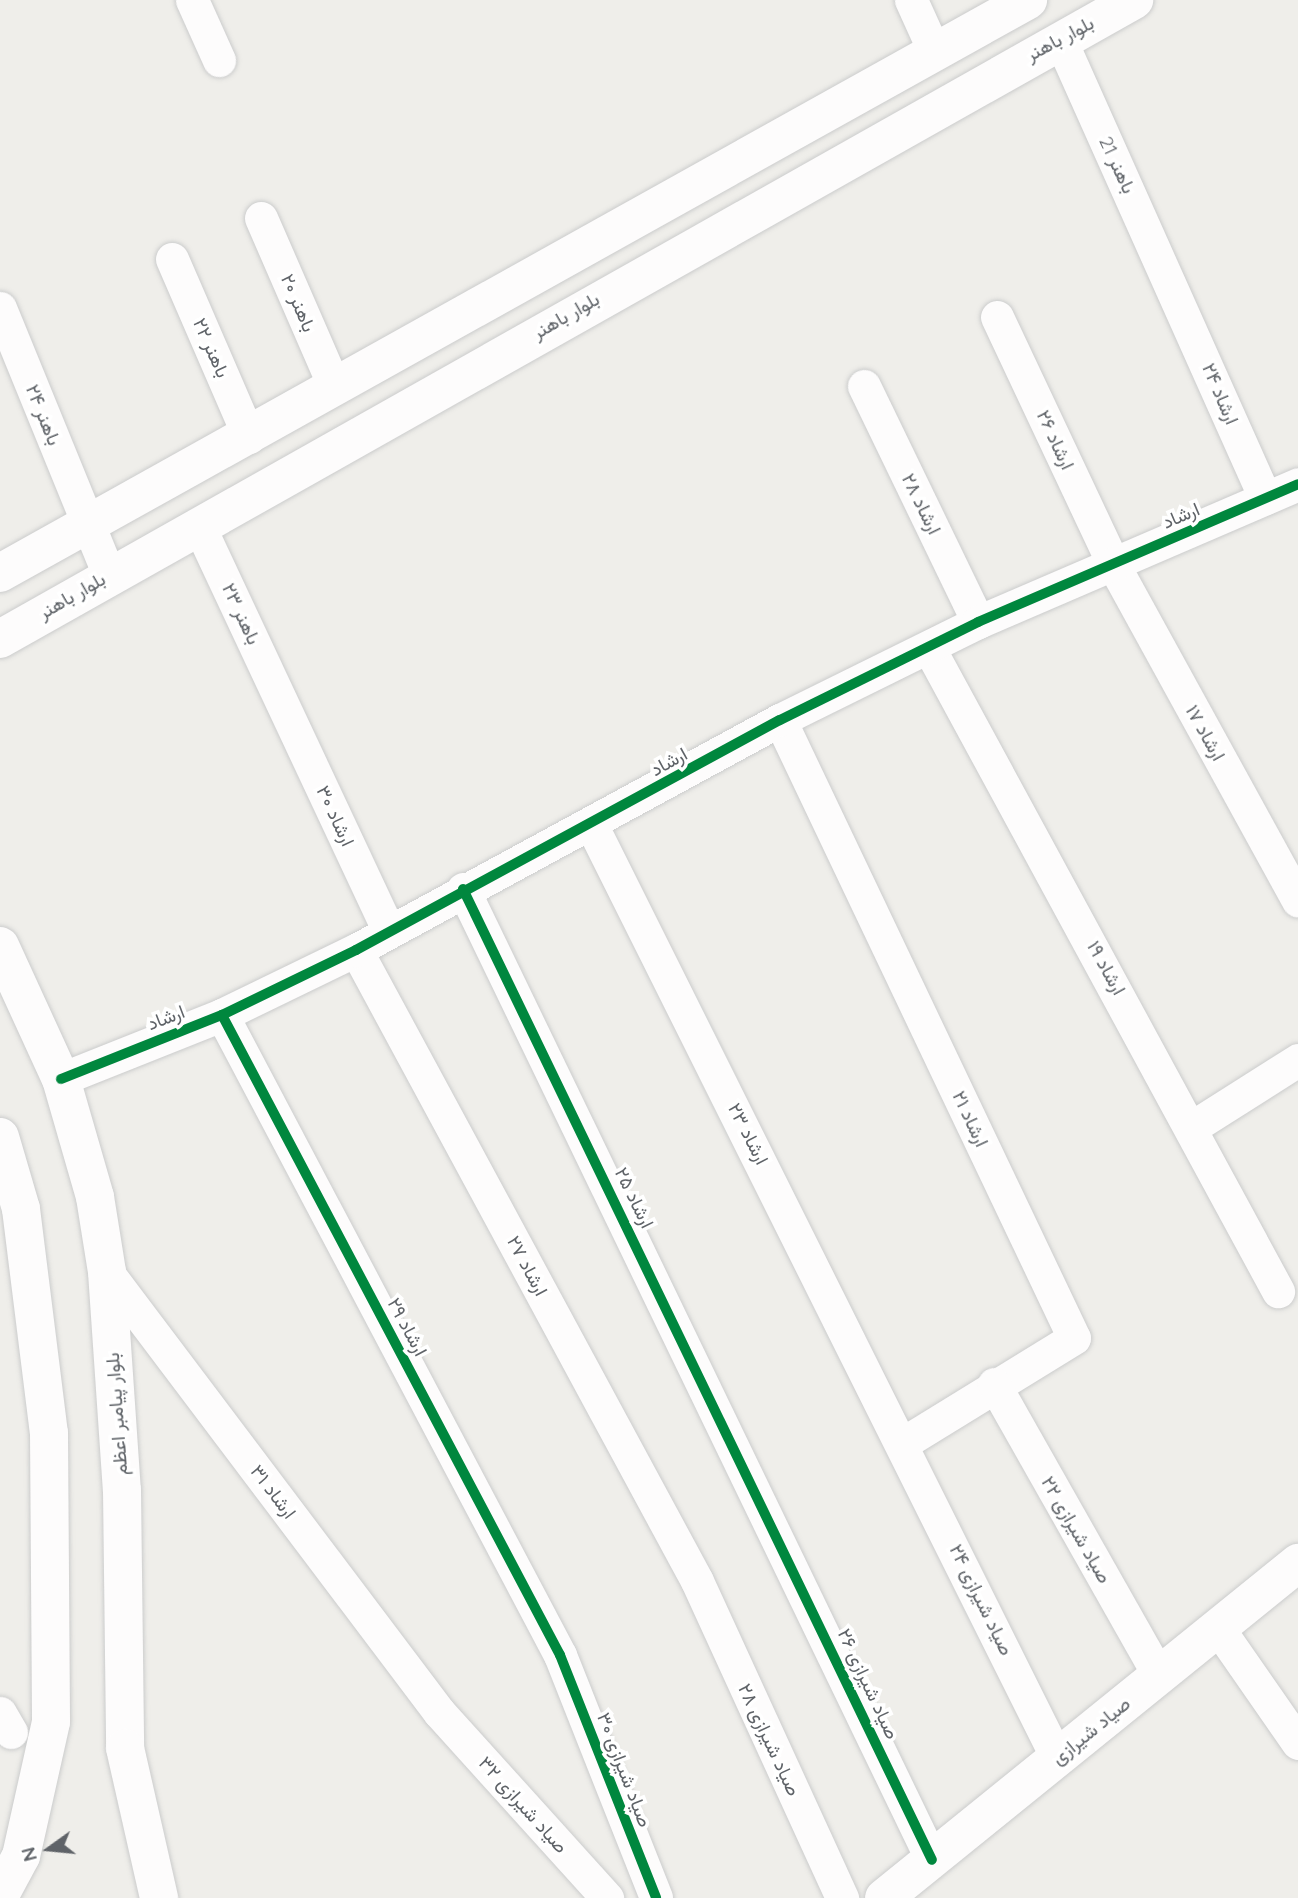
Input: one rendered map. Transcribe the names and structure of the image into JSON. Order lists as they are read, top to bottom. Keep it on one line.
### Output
{"streets":{"main road":["بلوار باهنر","بلوار پیامبر اعظم","صیاد شیرازی"],"street":["باهنر 21","باهنر ۲۰","باهنر ۲۲","ارشاد ۲۴","باهنر ۲۴","ارشاد ۲۶","ارشاد ۲۸","ارشاد","باهنر ۲۳","ارشاد ۱۷","ارشاد ۳۰","ارشاد ۱۹","ارشاد ۲۱","ارشاد ۲۳","ارشاد ۲۵","ارشاد ۲۷","ارشاد ۲۹","ارشاد ۳۱","صیاد شیرازی ۲۲","صیاد شیرازی ۲۴","صیاد شیرازی ۲۶","صیاد شیرازی ۲۸","صیاد شیرازی ۳۰","صیاد شیرازی ۳۲"]},"crossings":[["بلوار باهنر","باهنر 21"],["بلوار باهنر","باهنر ۲۴"],["بلوار باهنر","باهنر ۲۳"],["باهنر 21","ارشاد ۲۴"],["ارشاد ۲۴","ارشاد"],["ارشاد ۲۶","ارشاد"],["ارشاد ۲۶","ارشاد ۱۷"],["ارشاد ۲۸","ارشاد"],["ارشاد","ارشاد ۱۷"],["ارشاد","ارشاد ۳۰"],["ارشاد","ارشاد ۱۹"],["ارشاد","ارشاد ۲۱"],["ارشاد","ارشاد ۲۳"],["ارشاد","ارشاد ۲۵"],["ارشاد","ارشاد ۲۷"],["ارشاد","ارشاد ۲۹"],["ارشاد","بلوار پیامبر اعظم"],["باهنر ۲۳","ارشاد ۳۰"],["ارشاد ۲۱","ارشاد ۲۳"],["ارشاد ۲۱","صیاد شیرازی ۲۲"],["ارشاد ۲۱","صیاد شیرازی ۲۴"],["ارشاد ۲۳","صیاد شیرازی ۲۴"],["ارشاد ۲۵","صیاد شیرازی ۲۶"],["ارشاد ۲۷","صیاد شیرازی ۲۸"],["ارشاد ۲۹","صیاد شیرازی ۳۰"],["بلوار پیامبر اعظم","ارشاد ۳۱"],["ارشاد ۳۱","صیاد شیرازی ۳۲"],["صیاد شیرازی ۲۲","صیاد شیرازی"],["صیاد شیرازی ۲۴","صیاد شیرازی"],["صیاد شیرازی ۲۶","صیاد شیرازی"]],"north":"left"}
